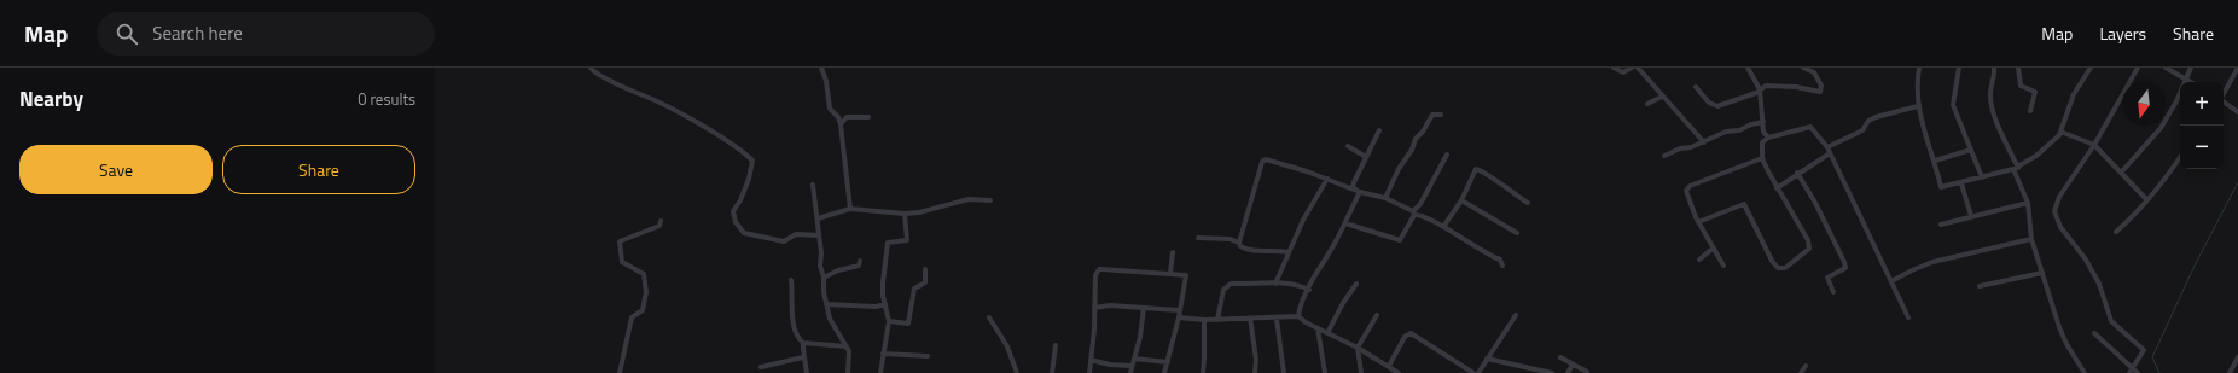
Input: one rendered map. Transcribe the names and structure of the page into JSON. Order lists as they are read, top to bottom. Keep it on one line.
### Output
{"north":"bottom","page":{"header":"Map","search":"Search here","nav":["Map","Layers","Share"],"heading":["Nearby","0 results"],"map_buttons":["+","−"],"buttons":["Save","Share"]}}
